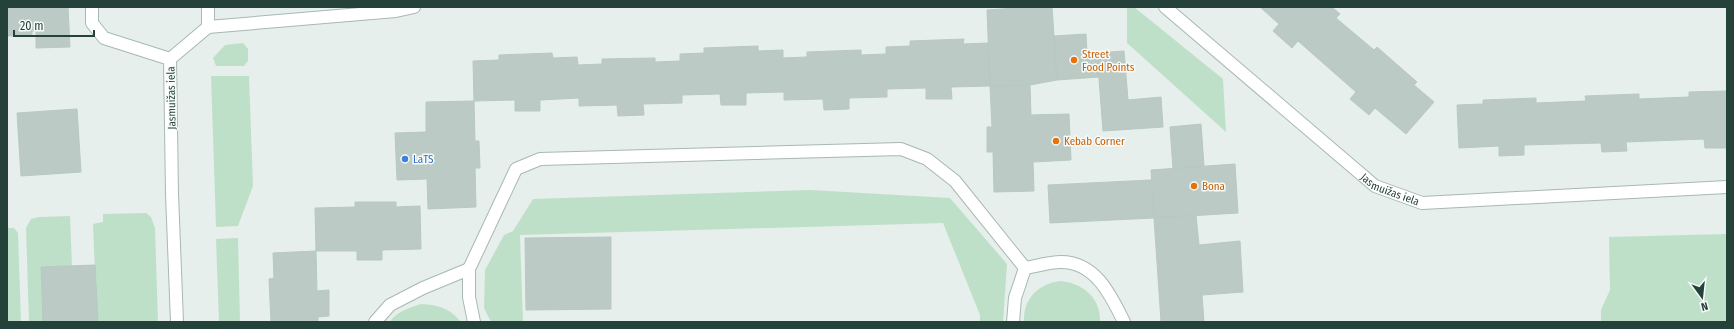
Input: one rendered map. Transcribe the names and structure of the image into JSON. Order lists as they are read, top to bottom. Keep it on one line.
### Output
{"streets":{"street":["Jasmuižas iela"]},"places":["Street Food Points","Kebab Corner","LaTS","Bona"],"scale_bar":"20 m","north":"bottom"}
